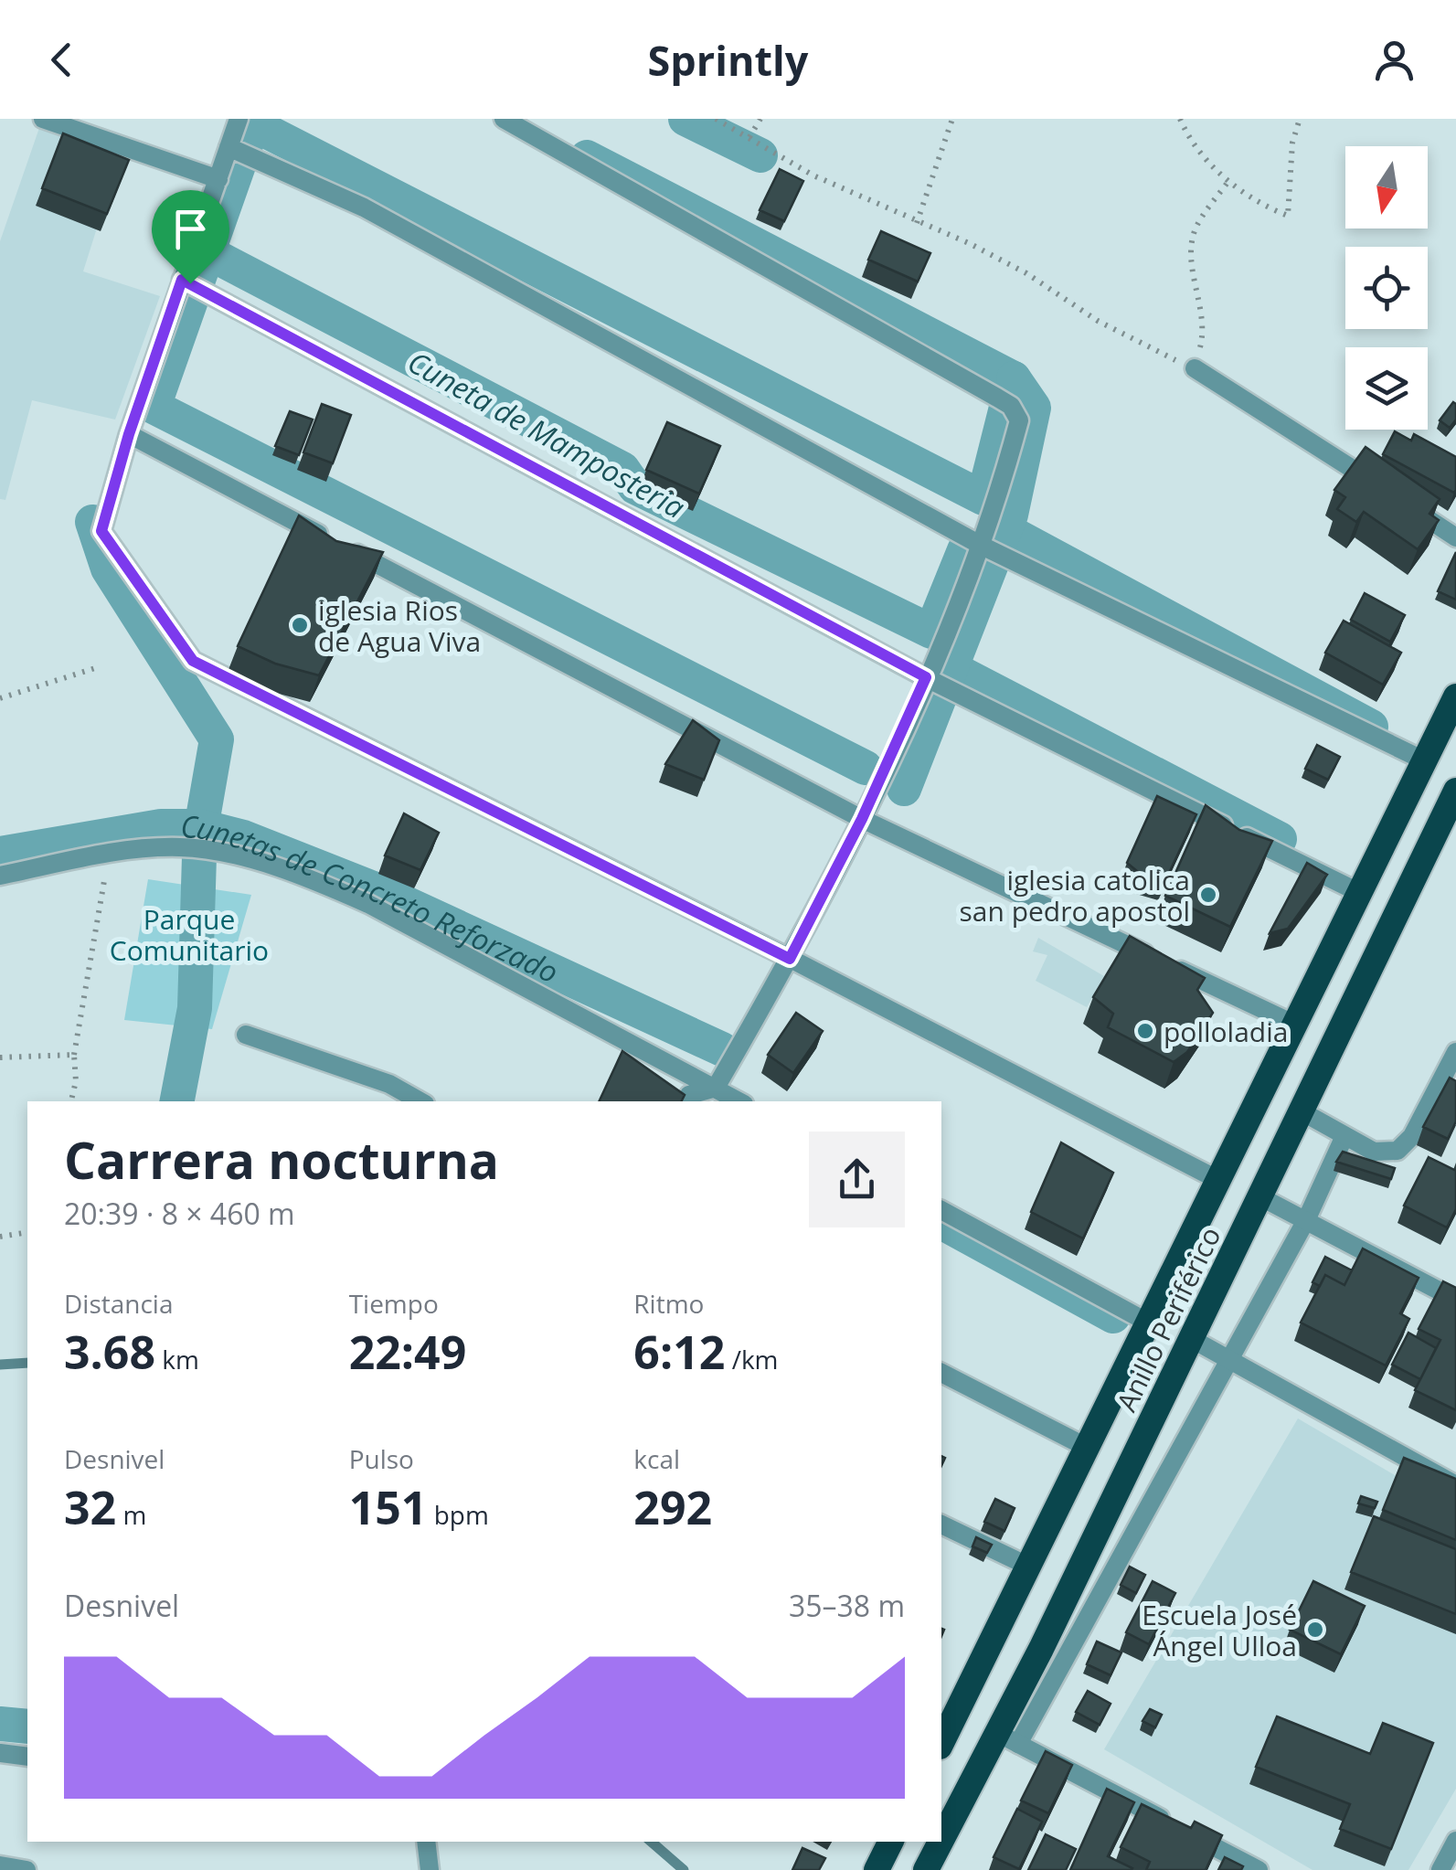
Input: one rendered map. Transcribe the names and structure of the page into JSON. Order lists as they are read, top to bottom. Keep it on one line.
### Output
{"streets":{"highway":["Anillo Periférico"]},"water":["Cuneta de Mamposteria","Cunetas de Concreto Reforzado"],"parks":["Parque Comunitario"],"places":["iglesia Rios de Agua Viva","iglesia catolica san pedro apostol","polloladia","Escuela José Ángel Ulloa"],"north":"bottom","page":{"header":"Sprintly","heading":["Carrera nocturna","20:39 · 8 × 460 m"],"stats":[["Distancia","3.68 km"],["Tiempo","22:49"],["Ritmo","6:12 /km"],["Desnivel","32 m"],["Pulso","151 bpm"],["kcal","292"]],"chart":["Desnivel","35–38 m"]}}
